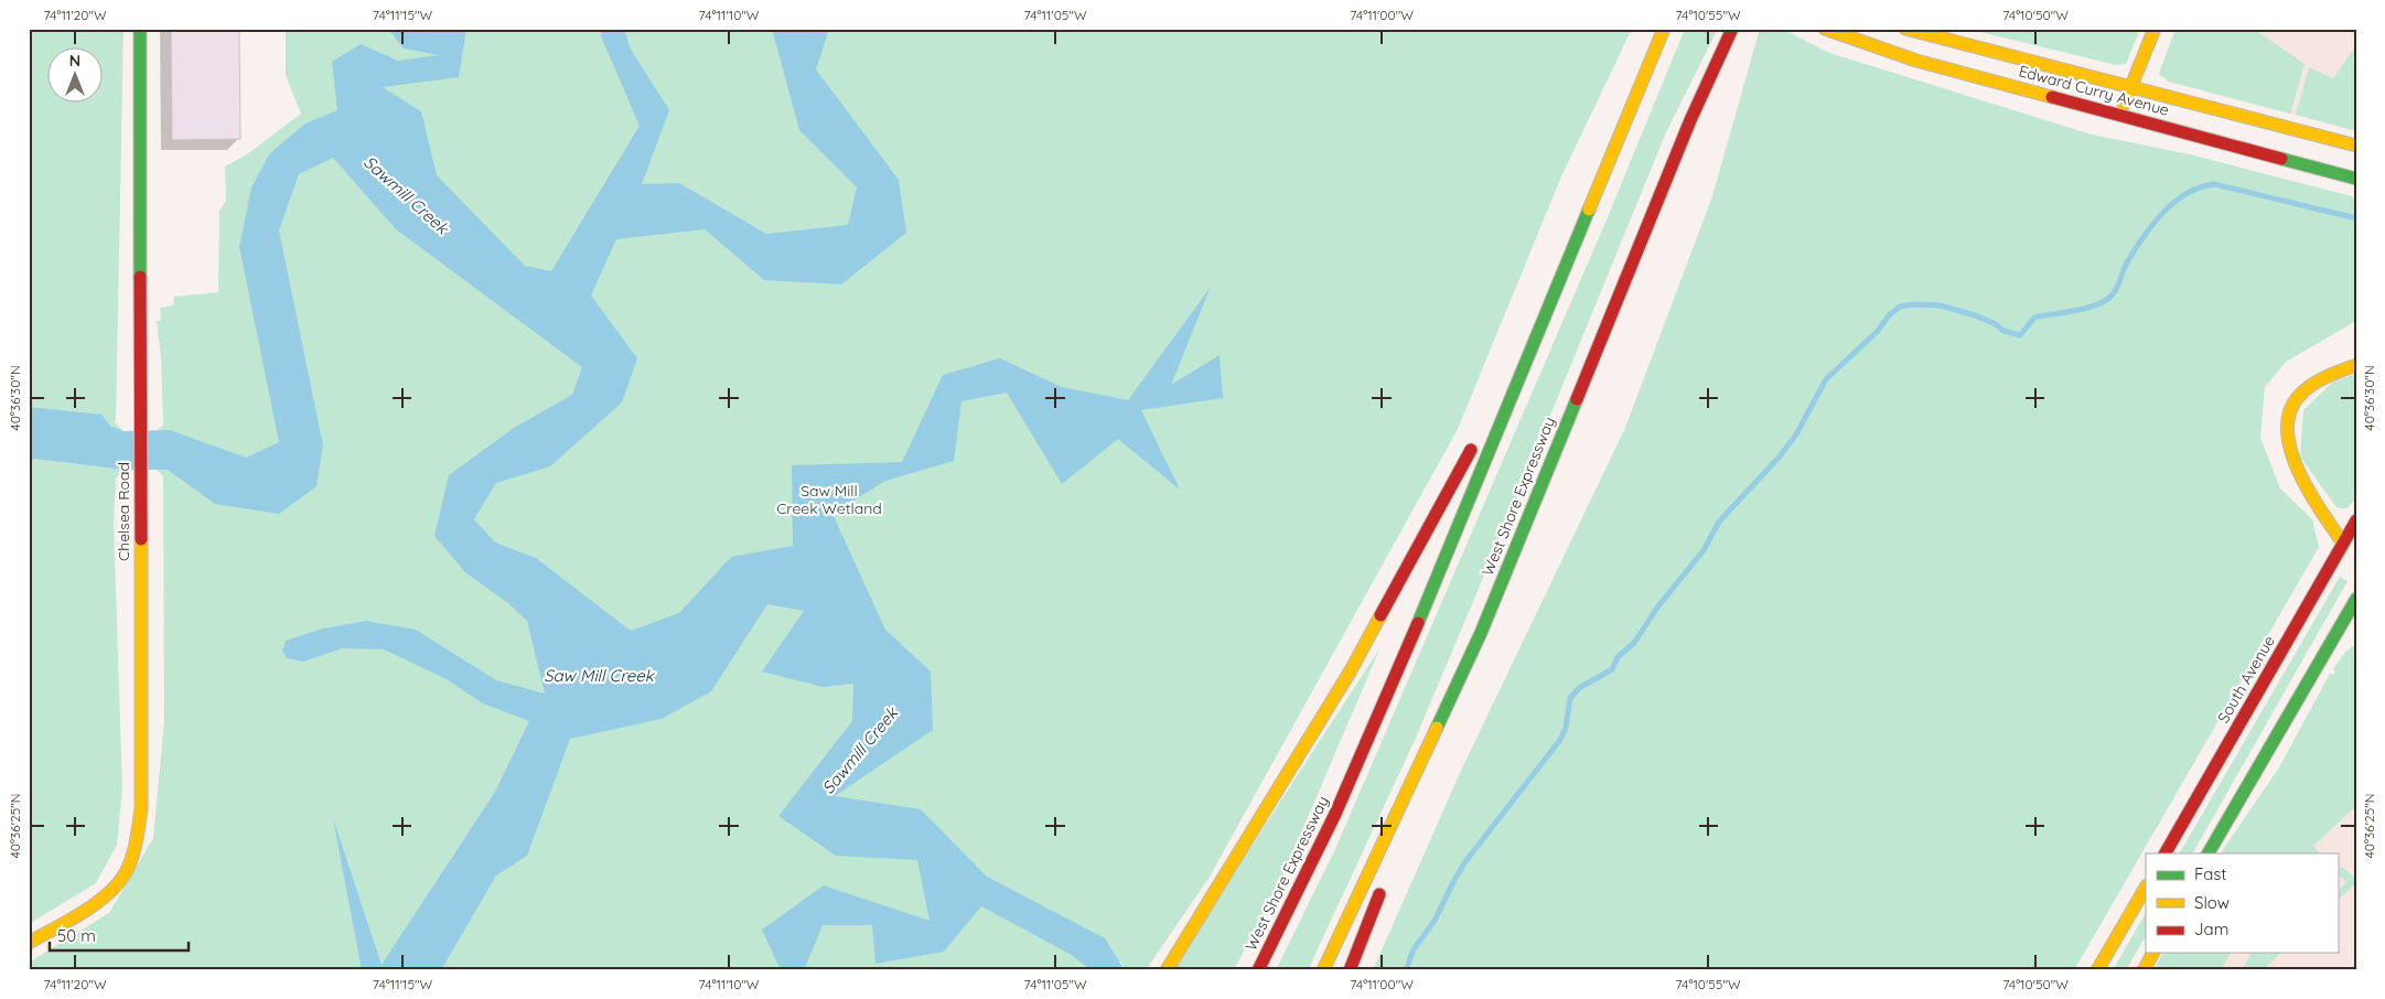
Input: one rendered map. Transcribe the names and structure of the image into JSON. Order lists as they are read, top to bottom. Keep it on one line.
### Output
{"streets":{"main road":["Edward Curry Avenue","West Shore Expressway","Chelsea Road","South Avenue"]},"water":["Sawmill Creek","Saw Mill Creek"],"parks":["Saw Mill Creek Wetland"],"legend":["Fast","Slow","Jam"],"scale_bar":"50 m","north":"top","coordinates":["74°11'20\"W","74°11'15\"W","74°11'10\"W","74°11'05\"W","74°11'00\"W","74°10'55\"W","74°10'50\"W","40°36'30\"N","40°36'25\"N"]}
